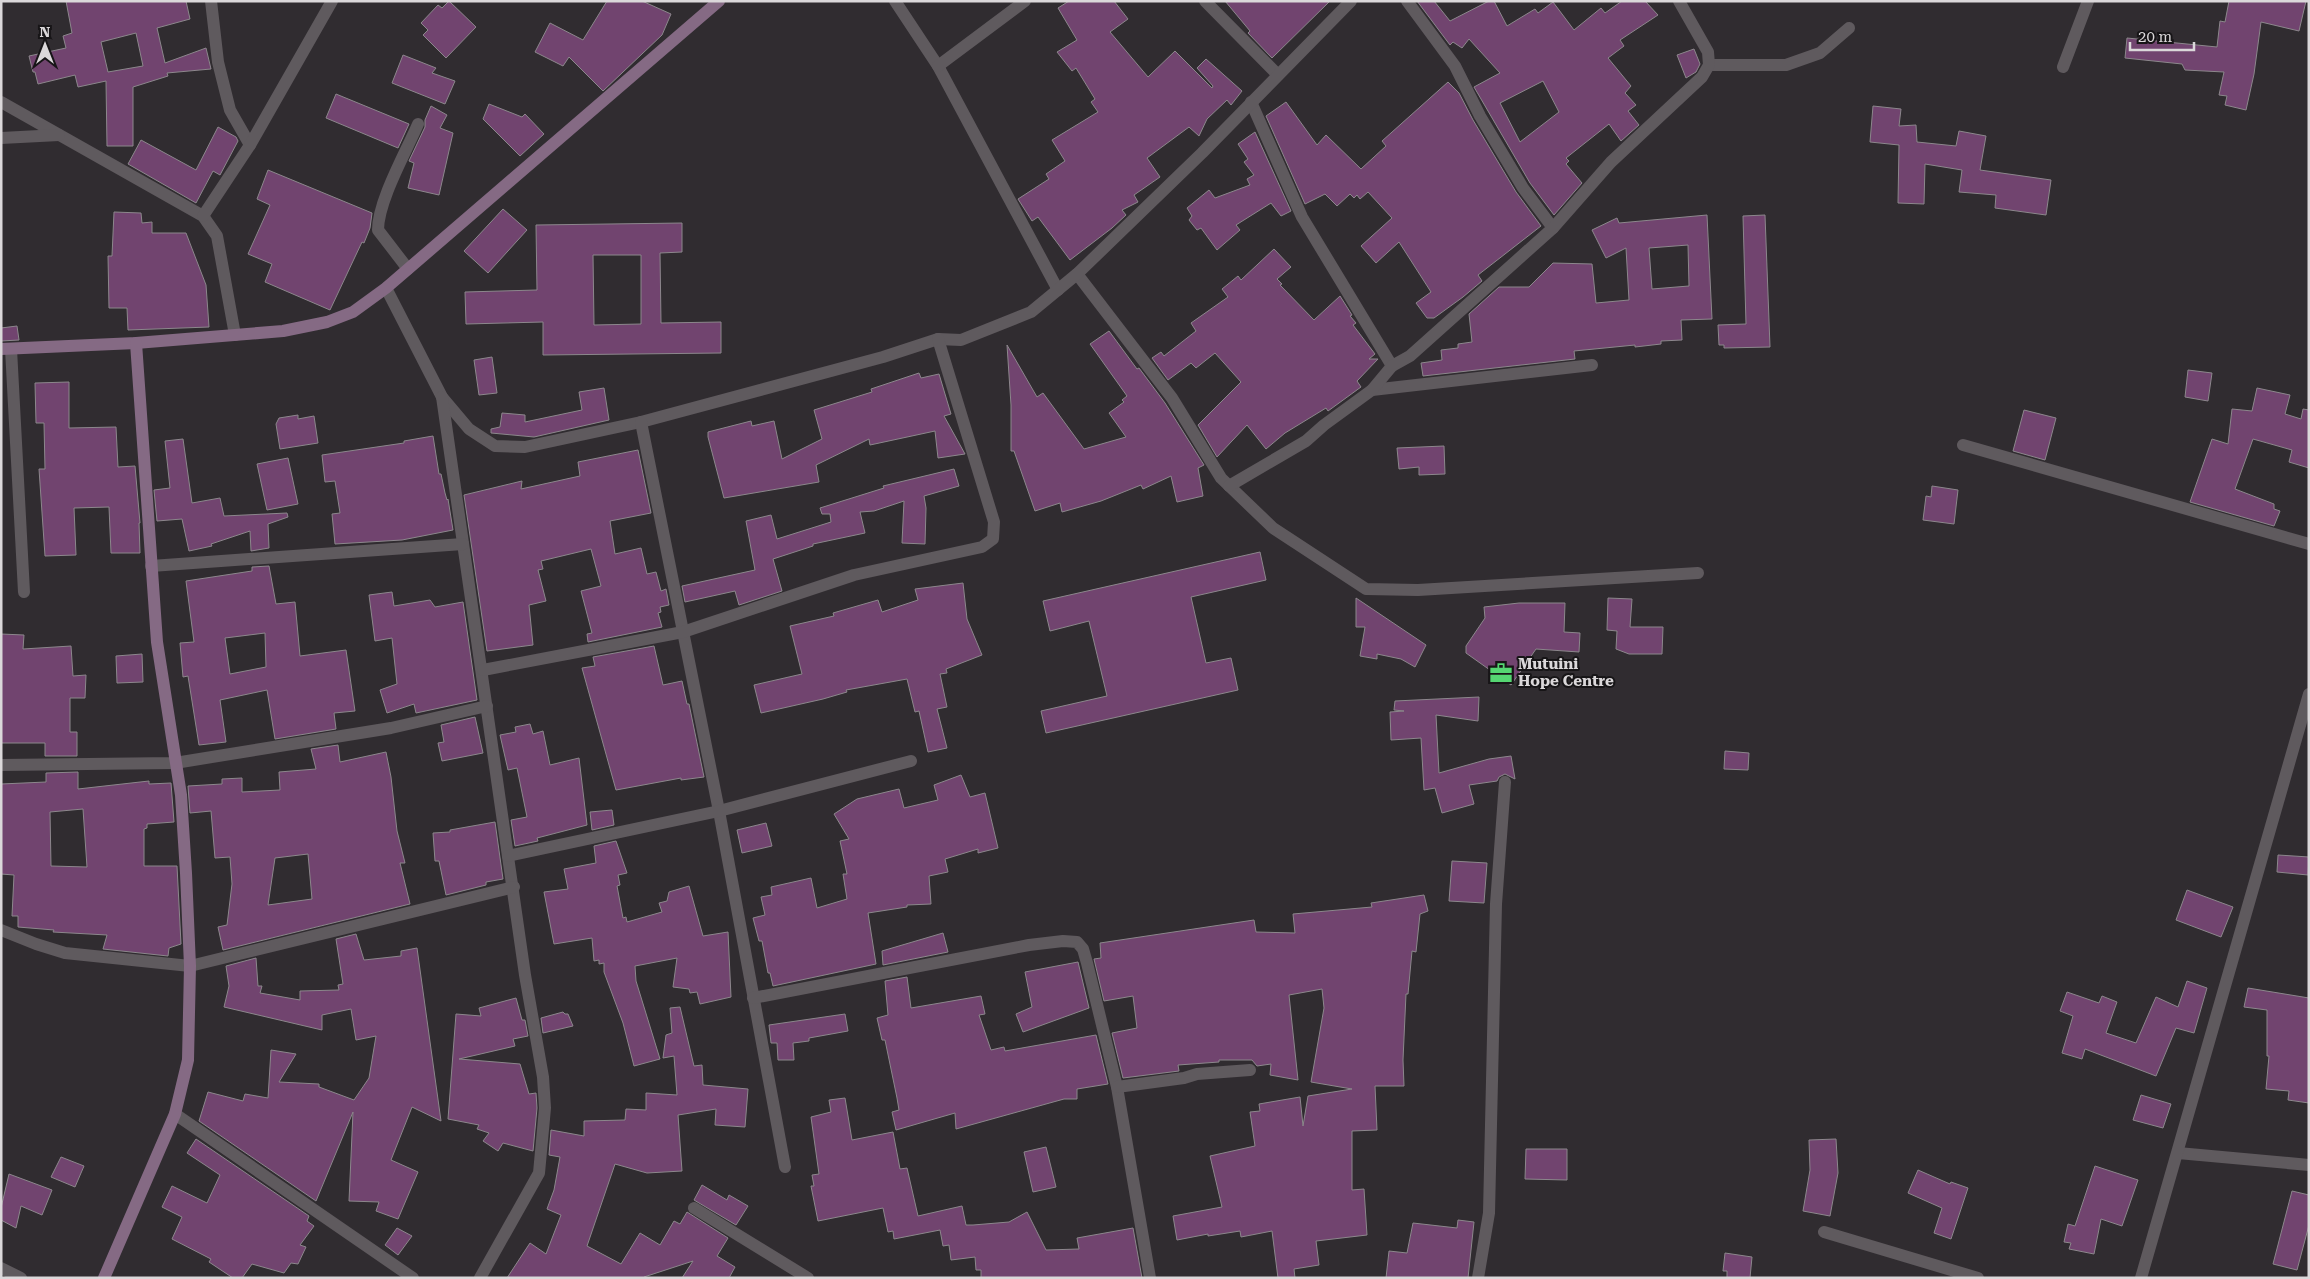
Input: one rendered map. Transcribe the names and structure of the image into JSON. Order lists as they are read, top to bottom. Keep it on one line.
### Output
{"places":{"office":["Mutuini Hope Centre"]},"scale_bar":"20 m","north":"top"}
